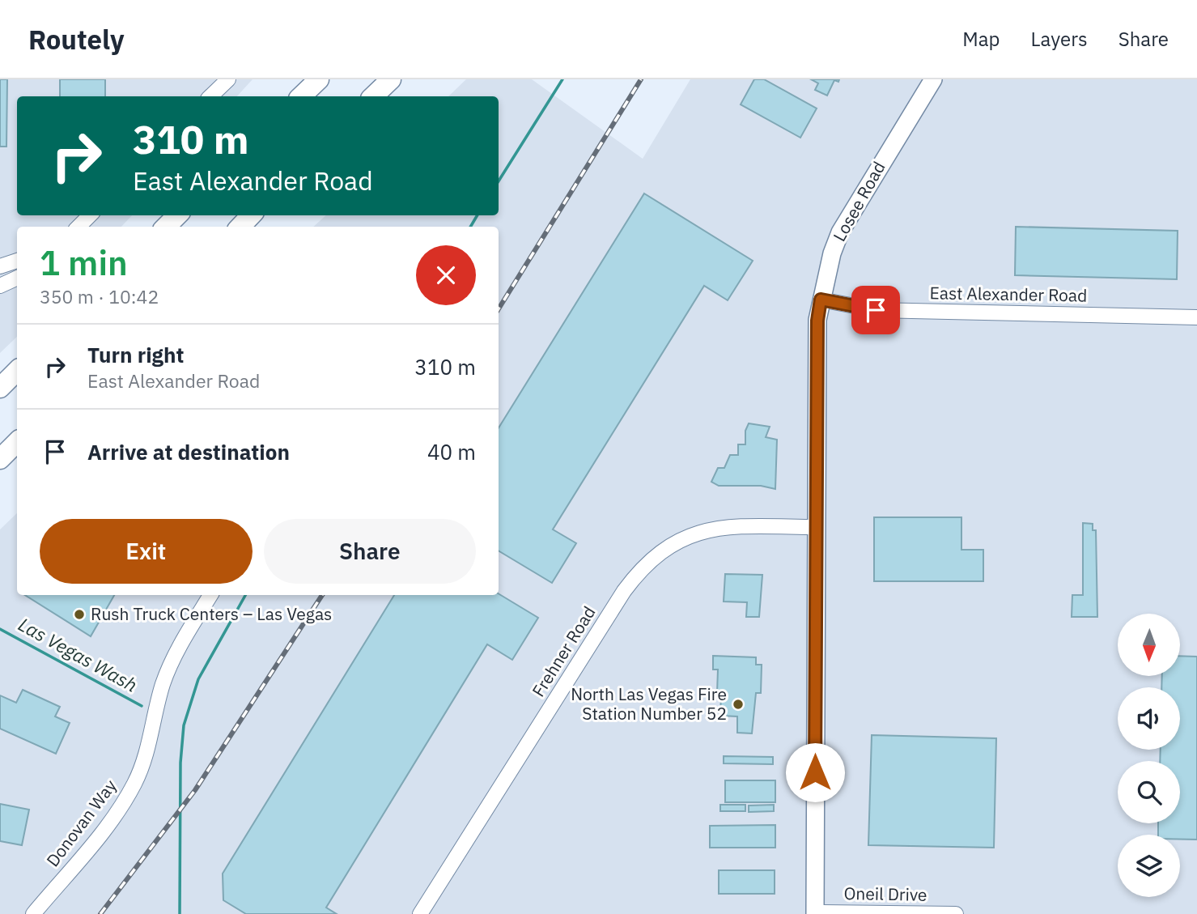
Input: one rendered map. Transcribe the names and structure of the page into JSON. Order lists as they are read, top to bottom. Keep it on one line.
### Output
{"streets":{"main road":["Losee Road"],"street":["East Alexander Road","Frehner Road","Donovan Way","Oneil Drive"]},"crossings":[["Losee Road","East Alexander Road"],["Losee Road","Frehner Road"],["Losee Road","Oneil Drive"]],"water":["Las Vegas Wash"],"places":["Rush Truck Centers – Las Vegas","North Las Vegas Fire Station Number 52"],"north":"bottom","page":{"header":"Routely","nav":["Map","Layers","Share"],"turn":["310 m","East Alexander Road"],"heading":["1 min","350 m · 10:42"],"list":[{"name":"Turn right","note":"East Alexander Road","value":"310 m"},{"name":"Arrive at destination","value":"40 m"}],"buttons":["Exit","Share"]}}
